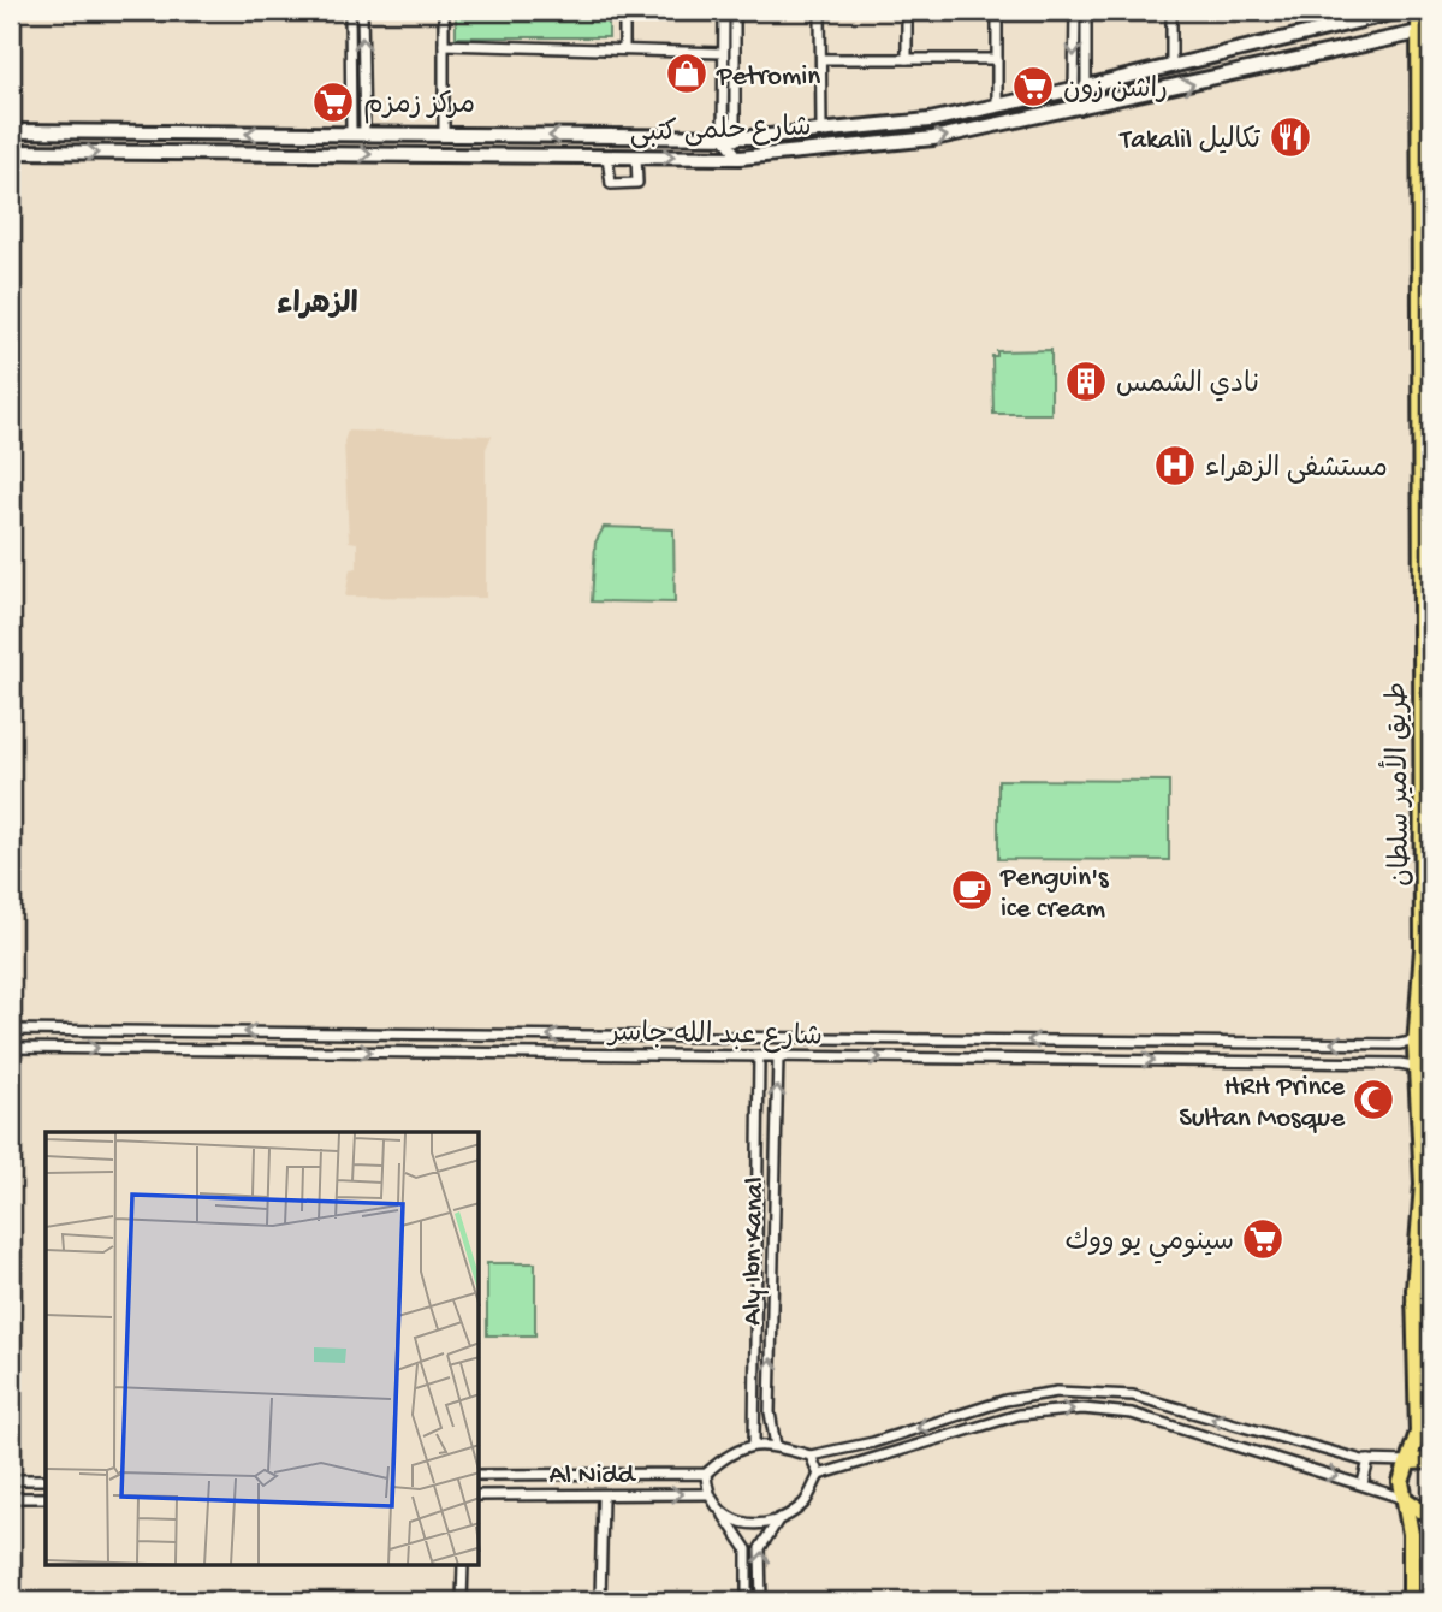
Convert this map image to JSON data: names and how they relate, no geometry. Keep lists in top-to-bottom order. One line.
{"streets":{"main road":["طريق الأمير سلطان"],"street":["شارع حلمى كتبى","شارع عبد الله جاسر","Aly Ibn Kanal","Al Nidd"]},"crossings":[["شارع حلمى كتبى","طريق الأمير سلطان"],["طريق الأمير سلطان","شارع عبد الله جاسر"],["شارع عبد الله جاسر","Aly Ibn Kanal"],["Aly Ibn Kanal","Al Nidd"]],"districts":["الزهراء"],"places":{"shop":["Petromin"],"supermarket":["راشن زون","مركز زمزم","سينومي يو ووك"],"restaurant":["Takalil تكاليل"],"building":["نادي الشمس"],"hospital":["مستشفى الزهراء"],"cafe":["Penguin's ice cream"],"mosque":["HRH Prince Sultan Mosque"]}}
